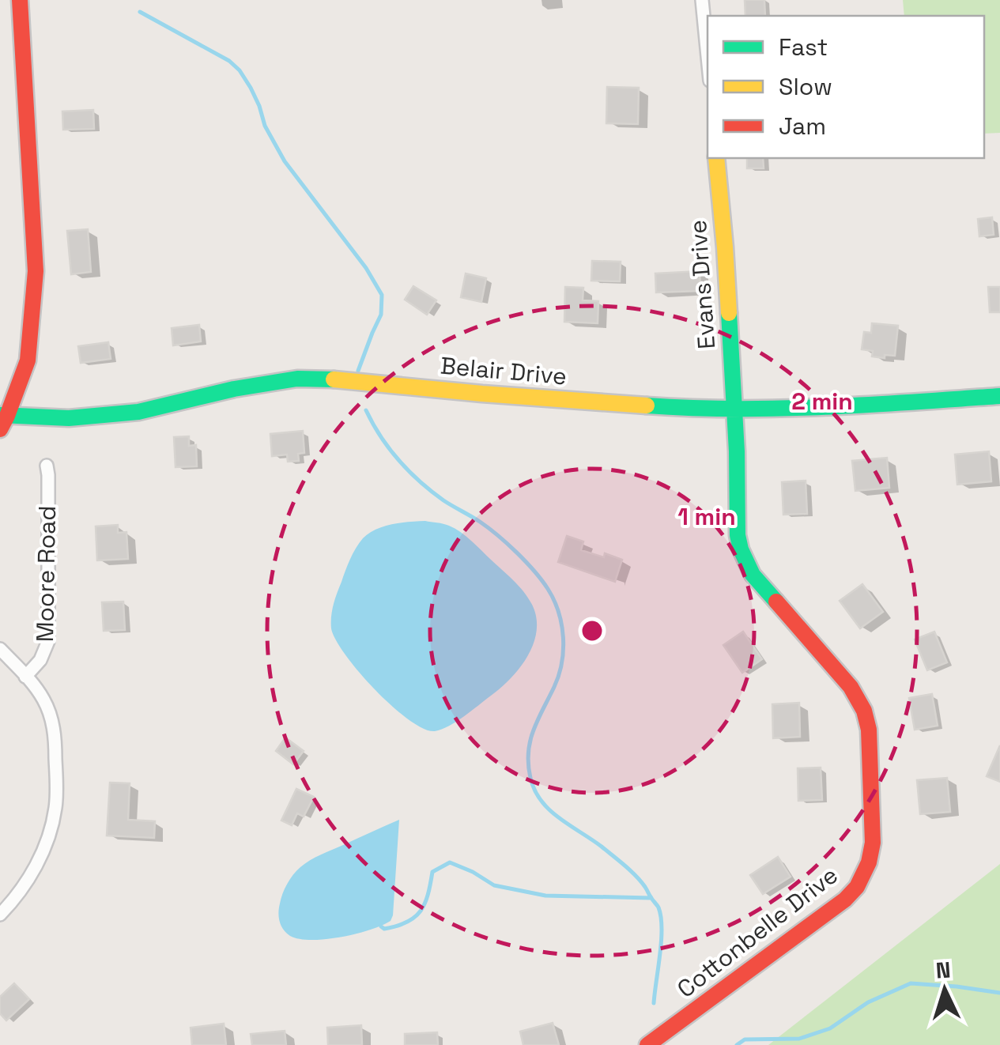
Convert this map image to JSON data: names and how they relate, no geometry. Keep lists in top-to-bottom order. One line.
{"streets":{"street":["Evans Drive","Belair Drive","Moore Road","Cottonbelle Drive"]},"crossings":[["Evans Drive","Belair Drive"],["Evans Drive","Cottonbelle Drive"],["Belair Drive","Cottonbelle Drive"]],"legend":["Fast","Slow","Jam"],"north":"top","rings":["2 min","1 min"]}
